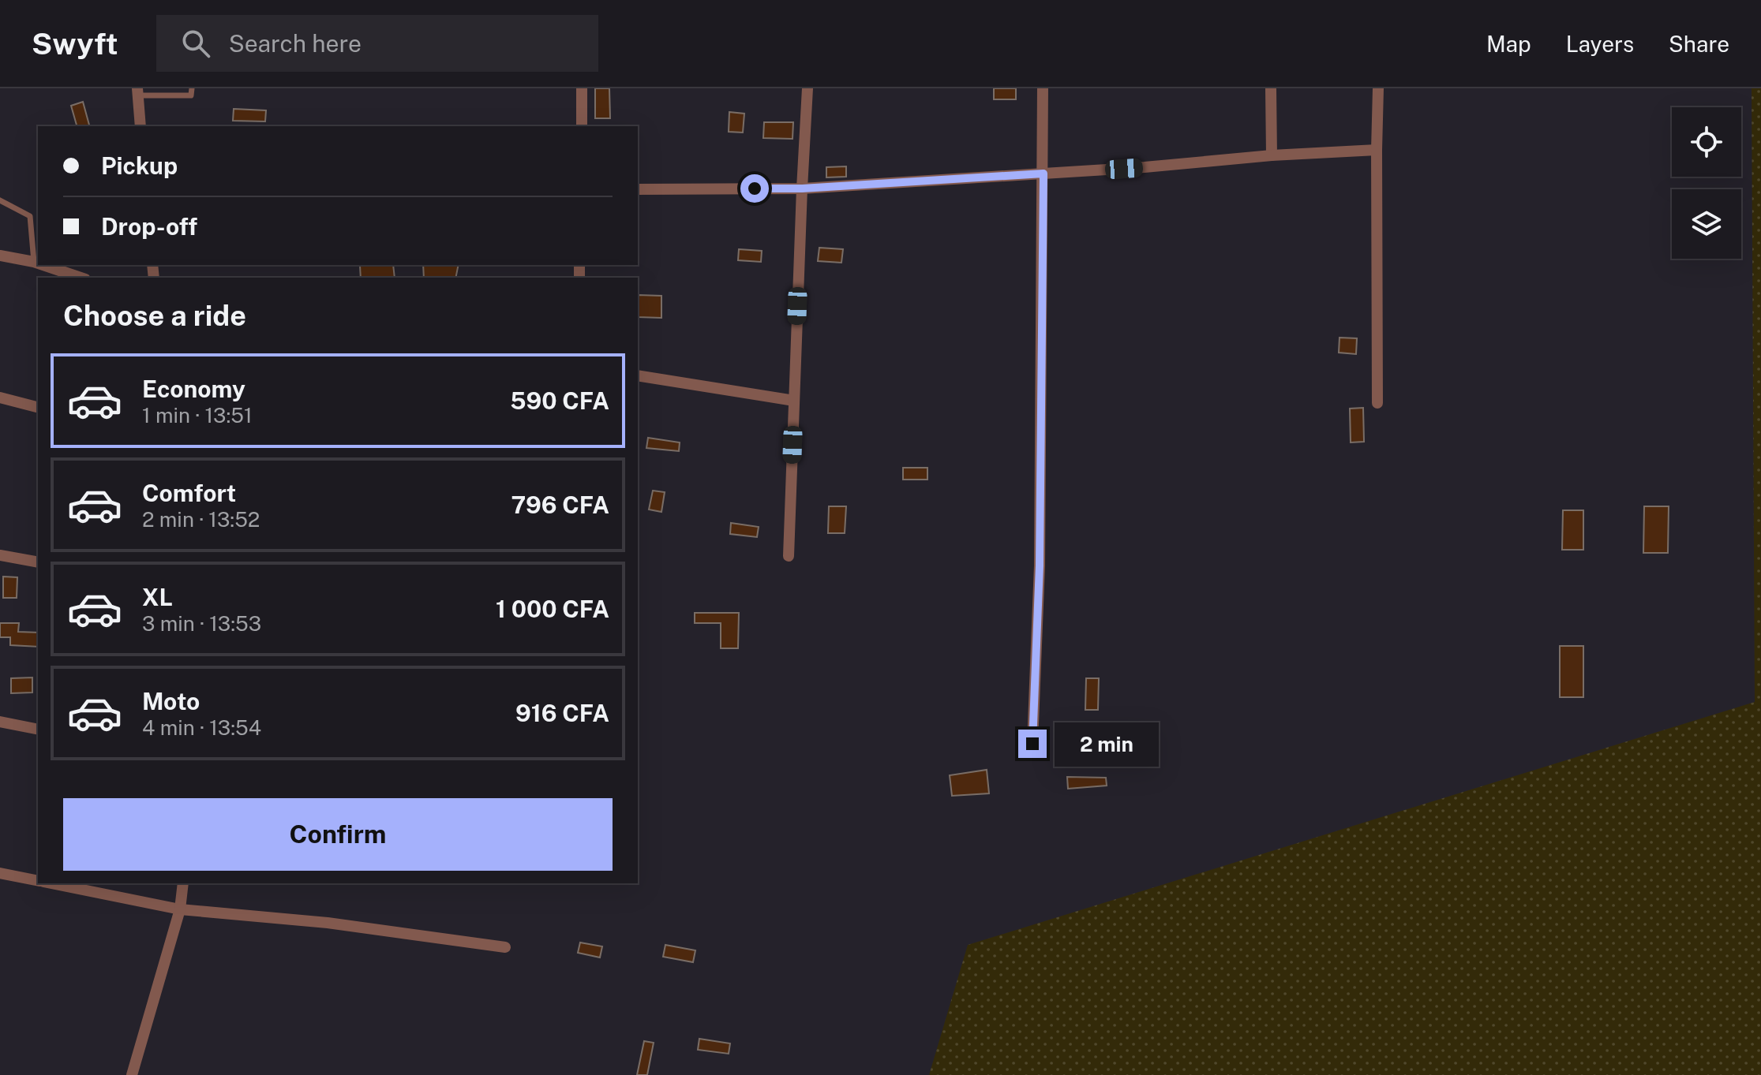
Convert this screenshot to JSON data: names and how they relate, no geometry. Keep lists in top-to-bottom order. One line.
{"page":{"header":"Swyft","search":"Search here","nav":["Map","Layers","Share"],"banner":["Pickup","Drop-off"],"heading":"Choose a ride","list":[{"name":"Economy","note":"1 min · 13:51","value":"590 CFA"},{"name":"Comfort","note":"2 min · 13:52","value":"796 CFA"},{"name":"XL","note":"3 min · 13:53","value":"1 000 CFA"},{"name":"Moto","note":"4 min · 13:54","value":"916 CFA"}],"bubble":"2 min","buttons":"Confirm"}}
